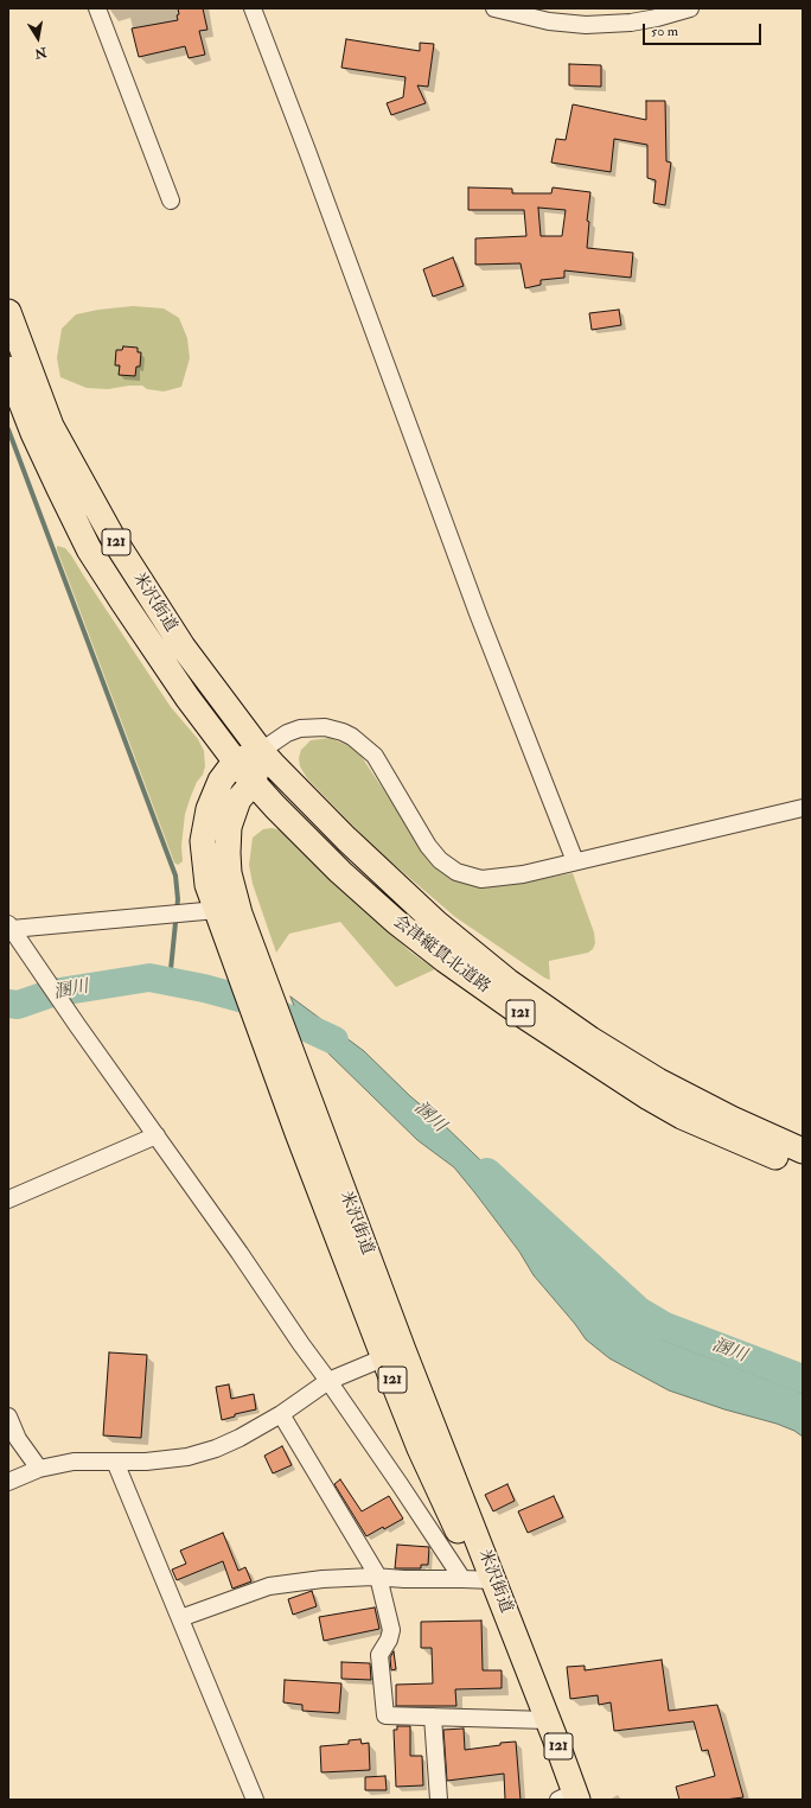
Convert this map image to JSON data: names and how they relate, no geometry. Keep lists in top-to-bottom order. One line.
{"streets":{"highway":["121","米沢街道","会津縦貫北道路"]},"crossings":[["121","米沢街道"],["121","会津縦貫北道路"],["米沢街道","会津縦貫北道路"]],"water":["溷川"],"scale_bar":"50 m","north":"bottom"}
